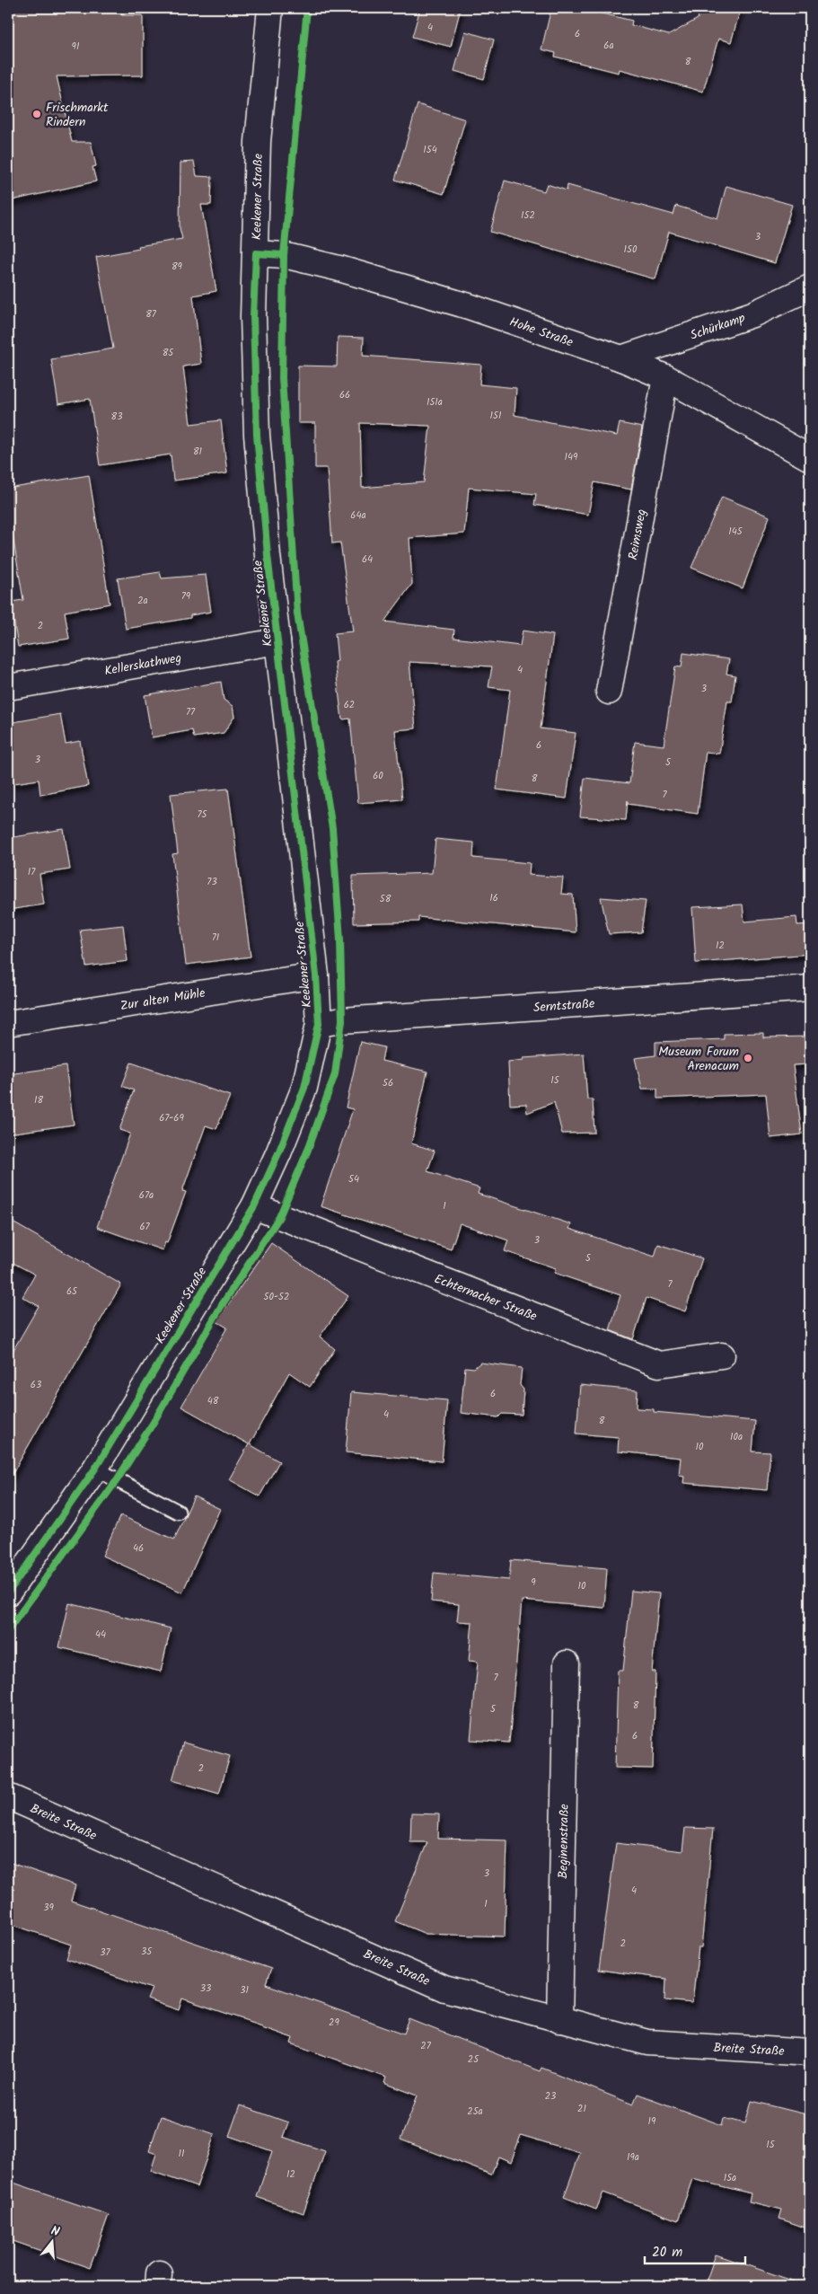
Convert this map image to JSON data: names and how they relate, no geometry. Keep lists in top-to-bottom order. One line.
{"streets":{"street":["Keekener Straße","Schürkamp","Hohe Straße","Reimsweg","Kellerskathweg","Zur alten Mühle","Serntstraße","Echternacher Straße","Breite Straße","Beginenstraße"]},"crossings":[["Keekener Straße","Hohe Straße"],["Keekener Straße","Kellerskathweg"],["Keekener Straße","Zur alten Mühle"],["Keekener Straße","Serntstraße"],["Keekener Straße","Echternacher Straße"],["Schürkamp","Hohe Straße"],["Hohe Straße","Reimsweg"],["Breite Straße","Beginenstraße"]],"places":["Frischmarkt Rindern","Museum Forum Arenacum"],"house_numbers":["4","6","6a","91","8","154","152","3","150","89","87","85","66","151a","151","83","81","149","64a","145","64","79","2a","2","4","3","62","77","6","3","5","60","8","7","75","17","73","16","58","71","12","15","56","18","67-69","54","67a","1","67","3","5","7","65","50-52","63","6","48","4","8","10a","10","46","9","10","44","7","8","5","6","2","3","4","1","39","2","35","37","33","31","29","27","25","23","21","25a","19","15","11","19a","12","15a"],"scale_bar":"20 m","north":"top"}
